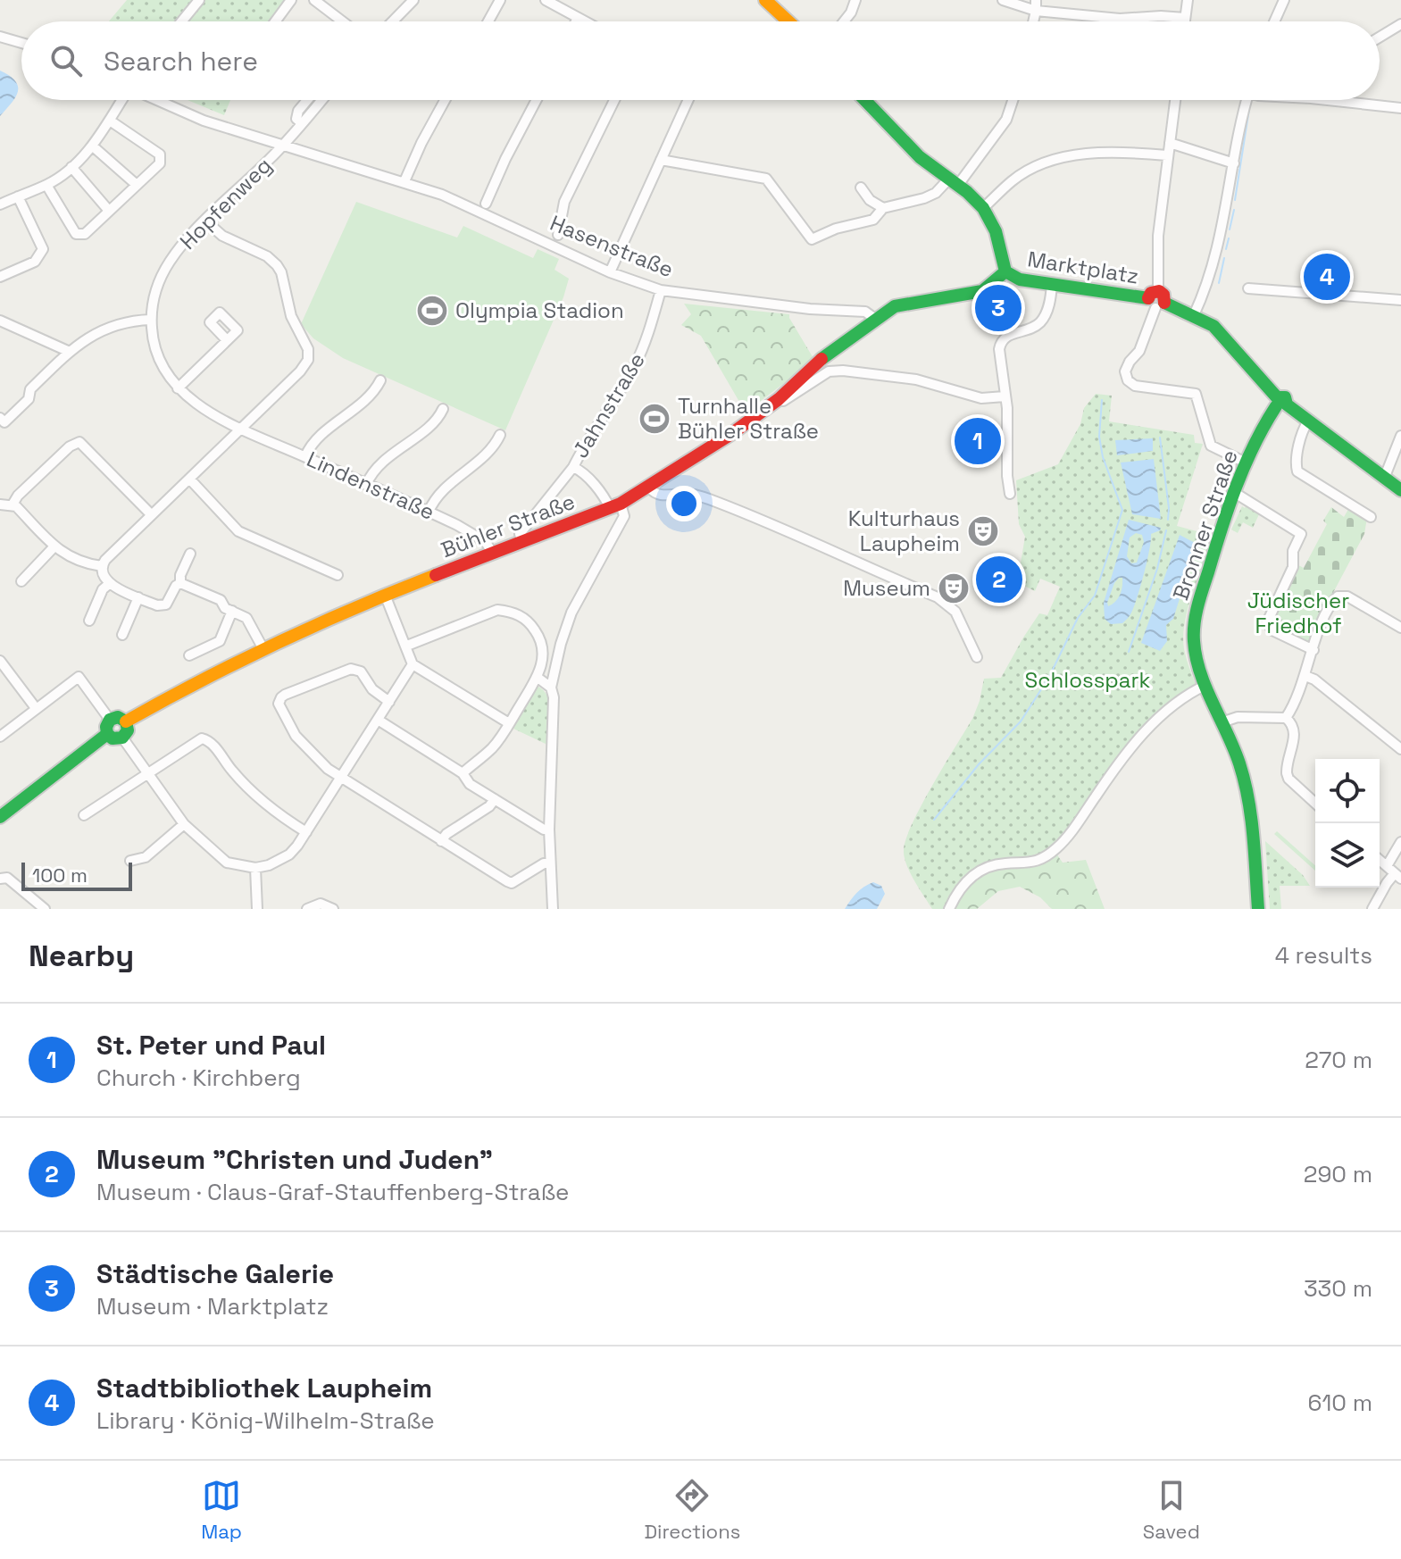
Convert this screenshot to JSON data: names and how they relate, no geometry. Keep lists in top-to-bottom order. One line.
{"streets":{"street":["Hopfenweg","Hasenstraße","Marktplatz","Jahnstraße","Lindenstraße","Bronner Straße","Bühler Straße"]},"crossings":[["Hopfenweg","Hasenstraße"],["Hopfenweg","Lindenstraße"],["Hasenstraße","Marktplatz"],["Hasenstraße","Jahnstraße"],["Hasenstraße","Bühler Straße"],["Marktplatz","Bronner Straße"],["Marktplatz","Bühler Straße"],["Jahnstraße","Bühler Straße"],["Lindenstraße","Bühler Straße"]],"parks":["Jüdischer Friedhof","Schlosspark"],"places":{"sports":["Olympia Stadion","Turnhalle Bühler Straße"],"theatre":["Kulturhaus Laupheim","Museum"]},"scale_bar":"100 m","page":{"search":"Search here","pins":["4","3","1","2"],"scale":"100 m","heading":["Nearby","4 results"],"list":[{"mark":"1","name":"St. Peter und Paul","note":"Church · Kirchberg","value":"270 m"},{"mark":"2","name":"Museum \"Christen und Juden\"","note":"Museum · Claus-Graf-Stauffenberg-Straße","value":"290 m"},{"mark":"3","name":"Städtische Galerie","note":"Museum · Marktplatz","value":"330 m"},{"mark":"4","name":"Stadtbibliothek Laupheim","note":"Library · König-Wilhelm-Straße","value":"610 m"}],"nav":["Map","Directions","Saved"]}}
